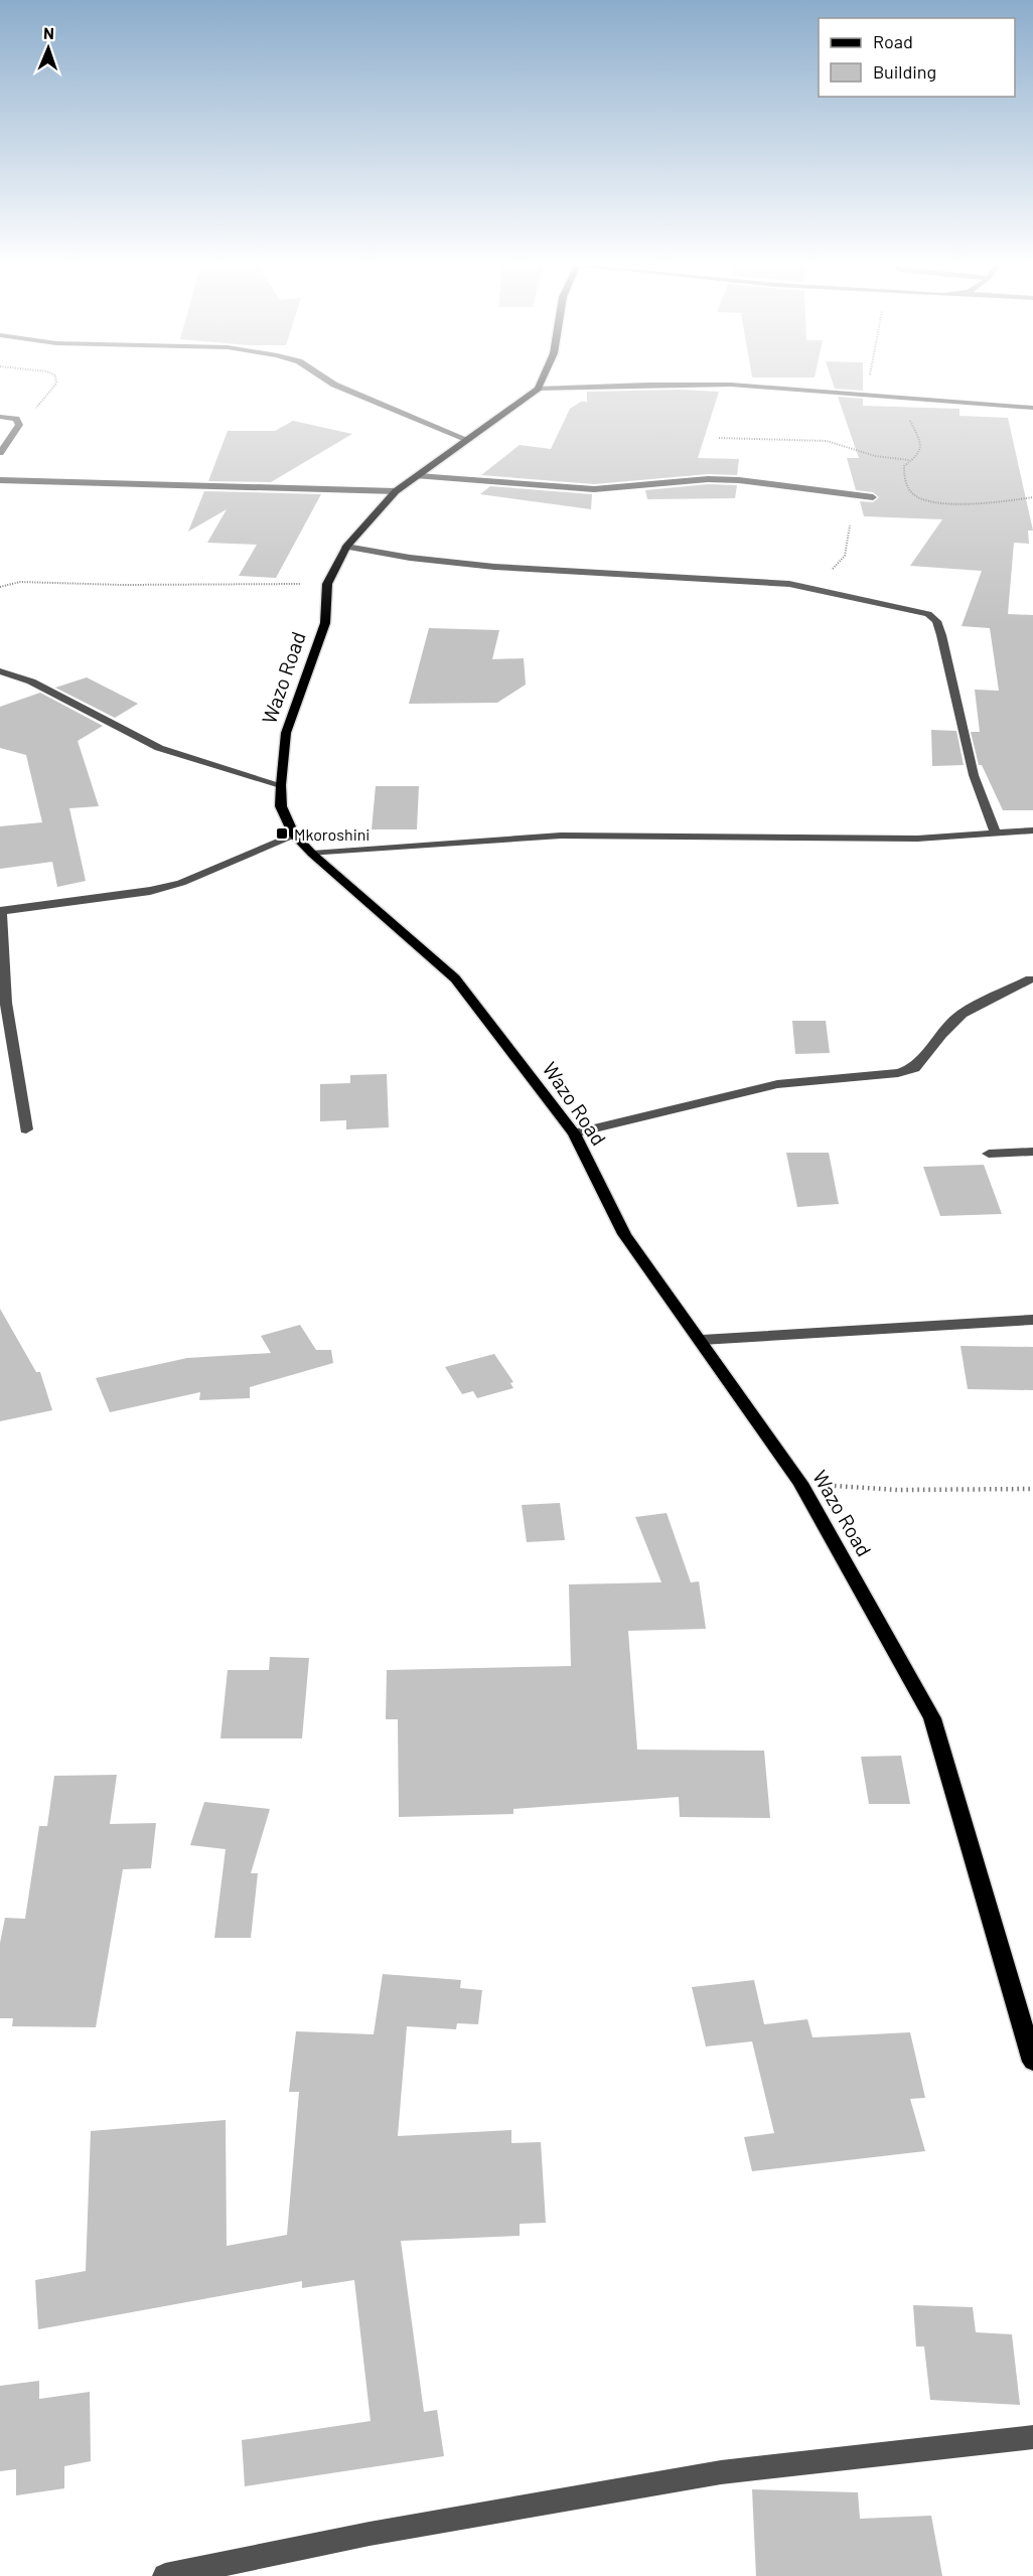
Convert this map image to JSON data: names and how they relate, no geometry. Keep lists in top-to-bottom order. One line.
{"streets":{"main road":["Wazo Road"]},"places":{"transit":["Mkoroshini"]},"legend":["Road","Building"],"north":"top"}
